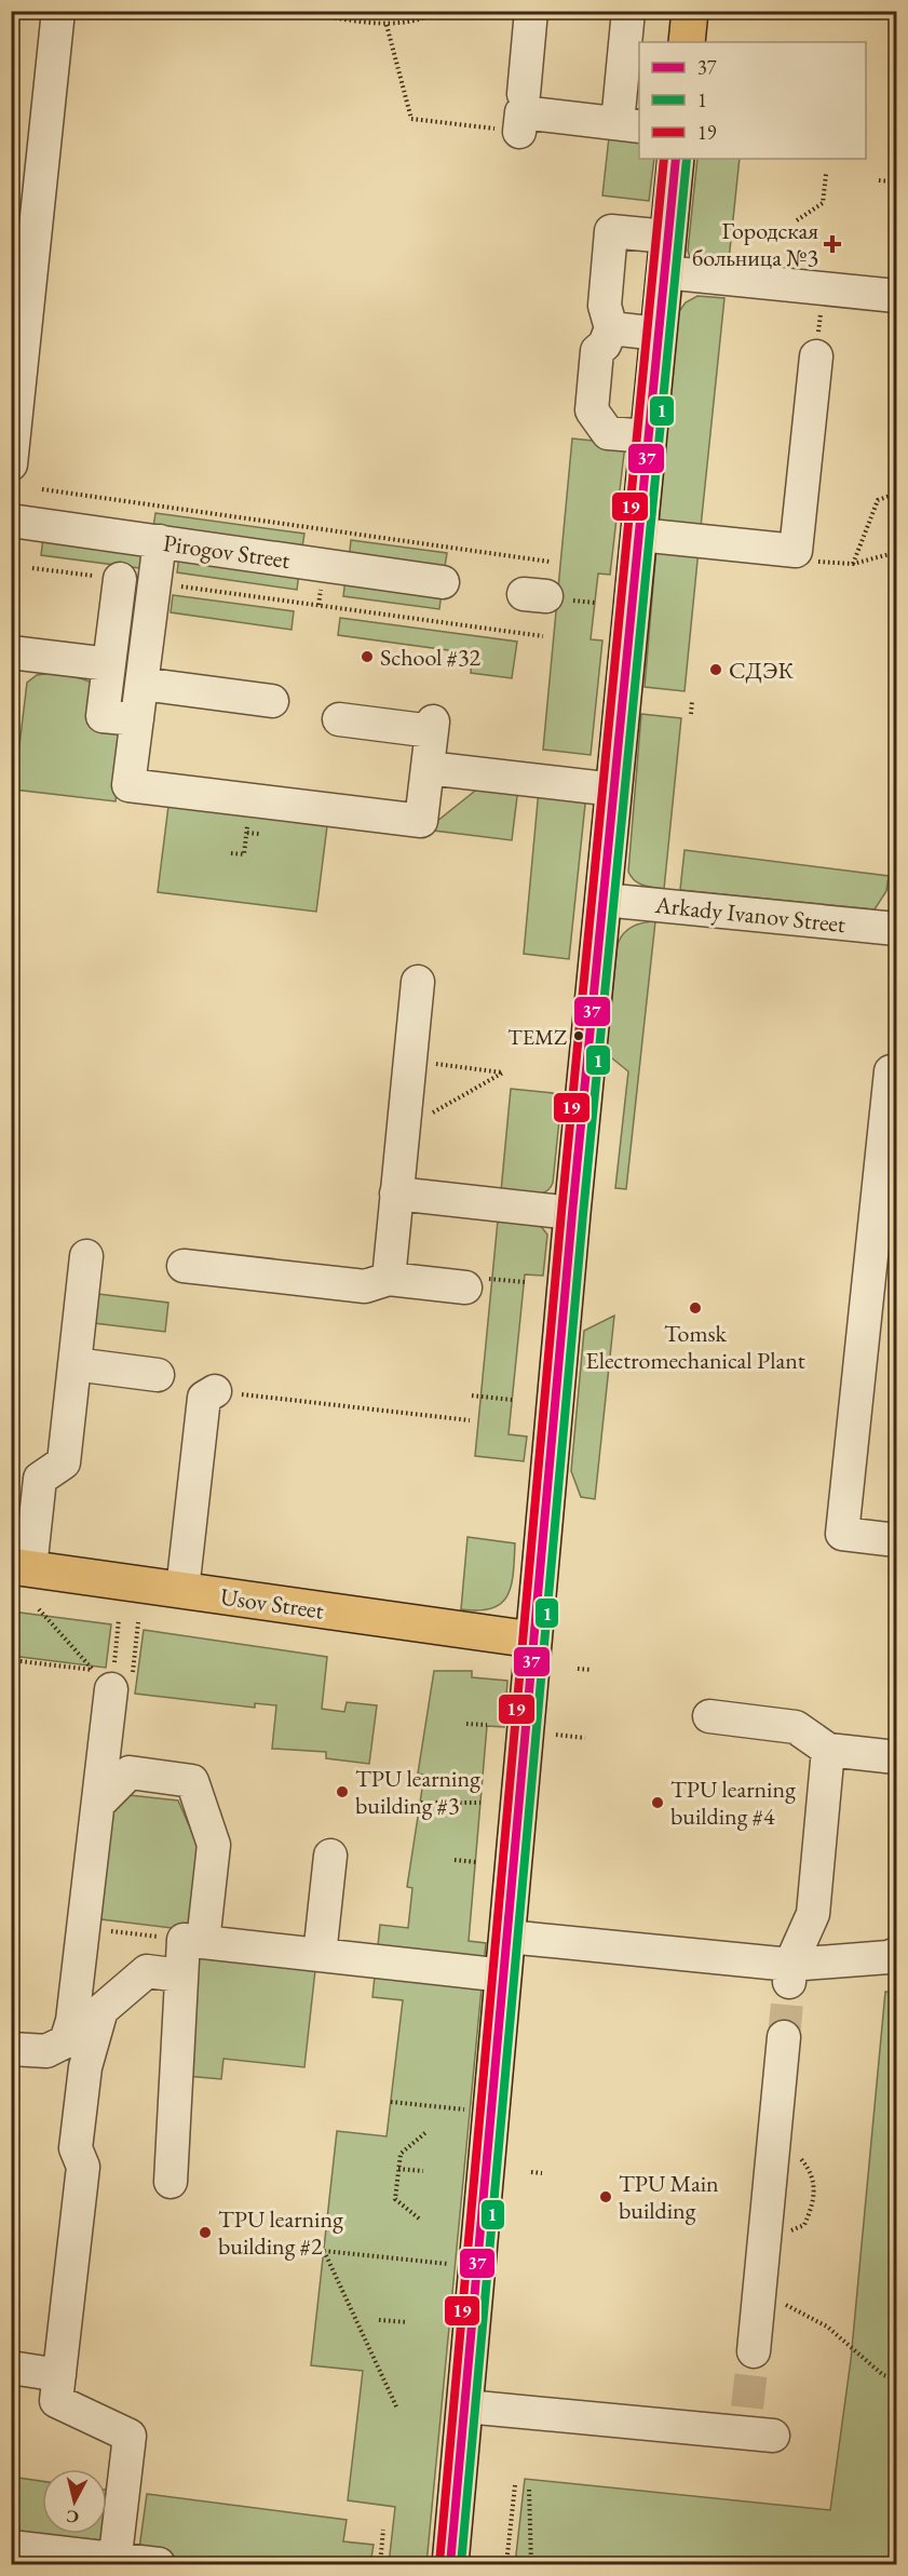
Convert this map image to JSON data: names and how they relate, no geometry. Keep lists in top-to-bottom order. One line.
{"streets":{"main road":["Usov Street"],"street":["Pirogov Street","Arkady Ivanov Street"]},"places":{"health":["Городская больница №3"],"other":["School #32","СДЭК","TEMZ","Tomsk Electromechanical Plant","TPU learning building #3","TPU learning building #4","TPU Main building","TPU learning building #2"]},"lines":["transit line 37","transit line 1","transit line 19"],"legend":["37","1","19"],"north":"bottom"}
